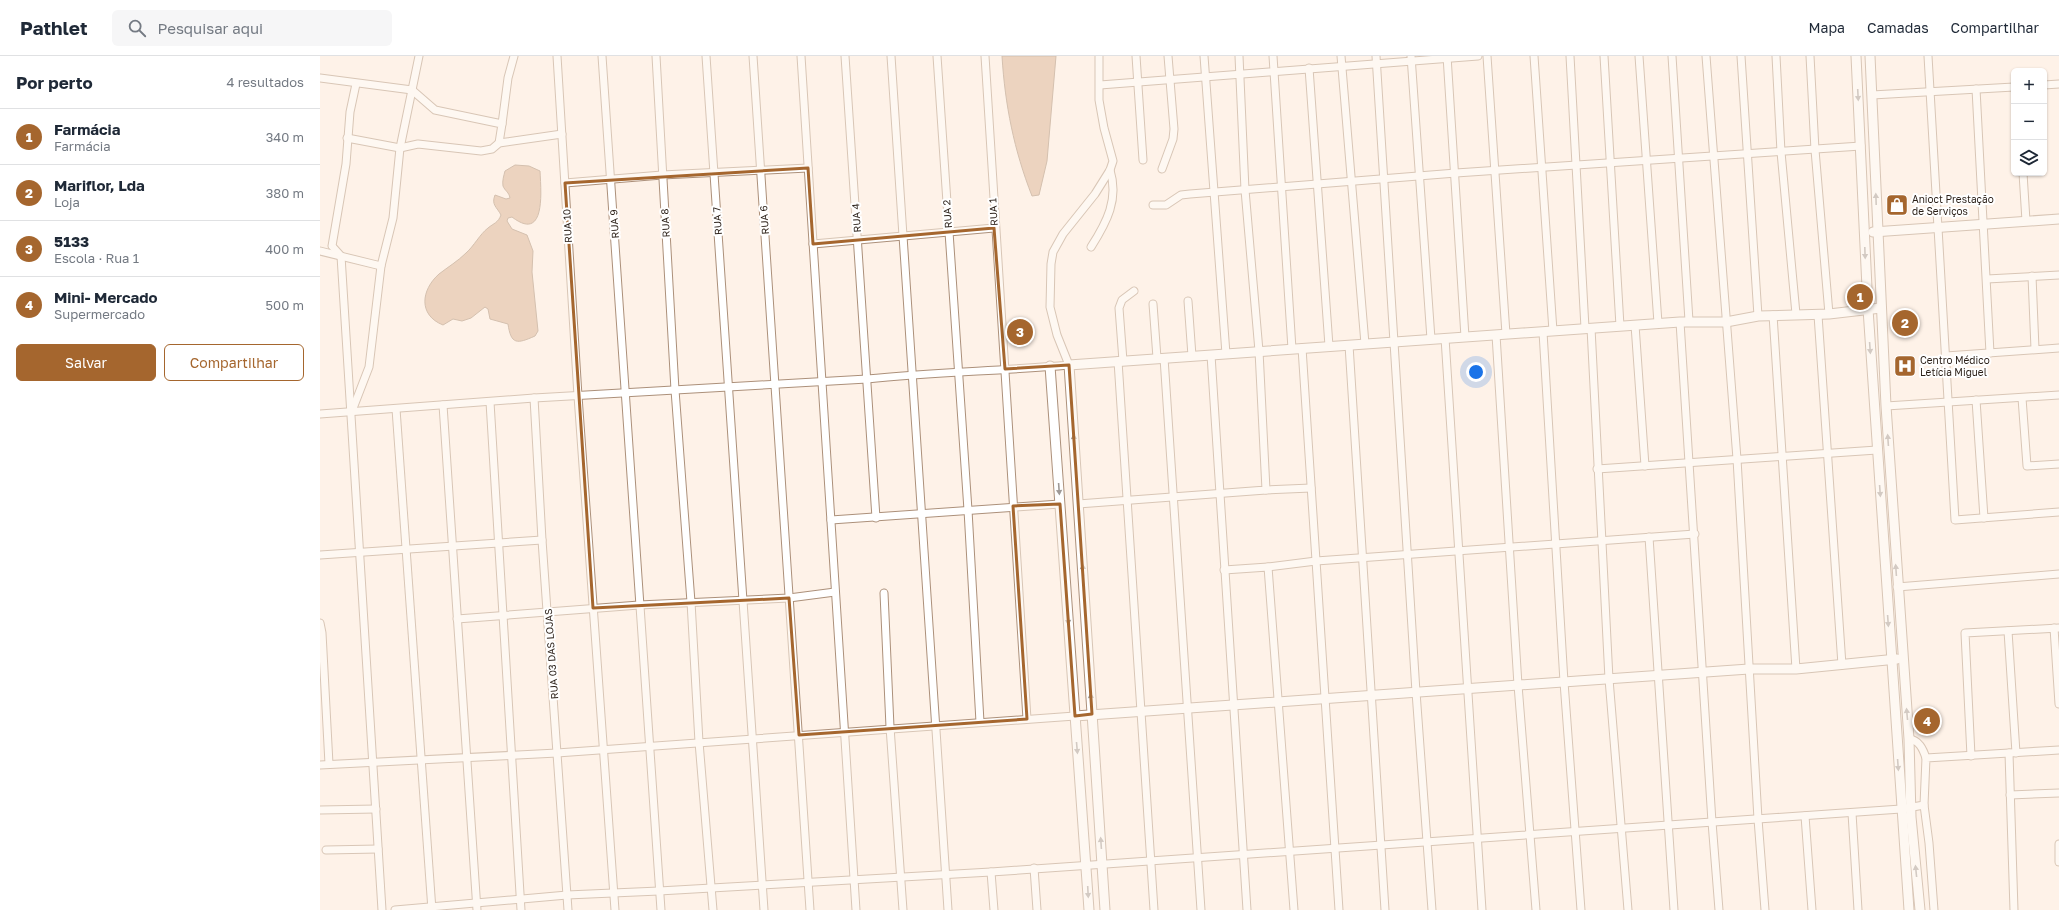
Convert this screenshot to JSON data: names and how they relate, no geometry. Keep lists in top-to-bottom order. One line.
{"streets":{"street":["RUA 1","RUA 2","RUA 4","RUA 6","RUA 7","RUA 8","RUA 9","RUA 10","RUA 03 DAS LOJAS"]},"places":{"shop":["Anioct Prestação de Serviços"],"hospital":["Centro Médico Letícia Miguel"]},"page":{"header":"Pathlet","search":"Pesquisar aqui","nav":["Mapa","Camadas","Compartilhar"],"heading":["Por perto","4 resultados"],"map_buttons":["+","−"],"list":[{"mark":"1","name":"Farmácia","note":"Farmácia","value":"340 m"},{"mark":"2","name":"Mariflor, Lda","note":"Loja","value":"380 m"},{"mark":"3","name":"5133","note":"Escola · Rua 1","value":"400 m"},{"mark":"4","name":"Mini- Mercado","note":"Supermercado","value":"500 m"}],"pins":["1","2","3","4"],"buttons":["Salvar","Compartilhar"]}}
